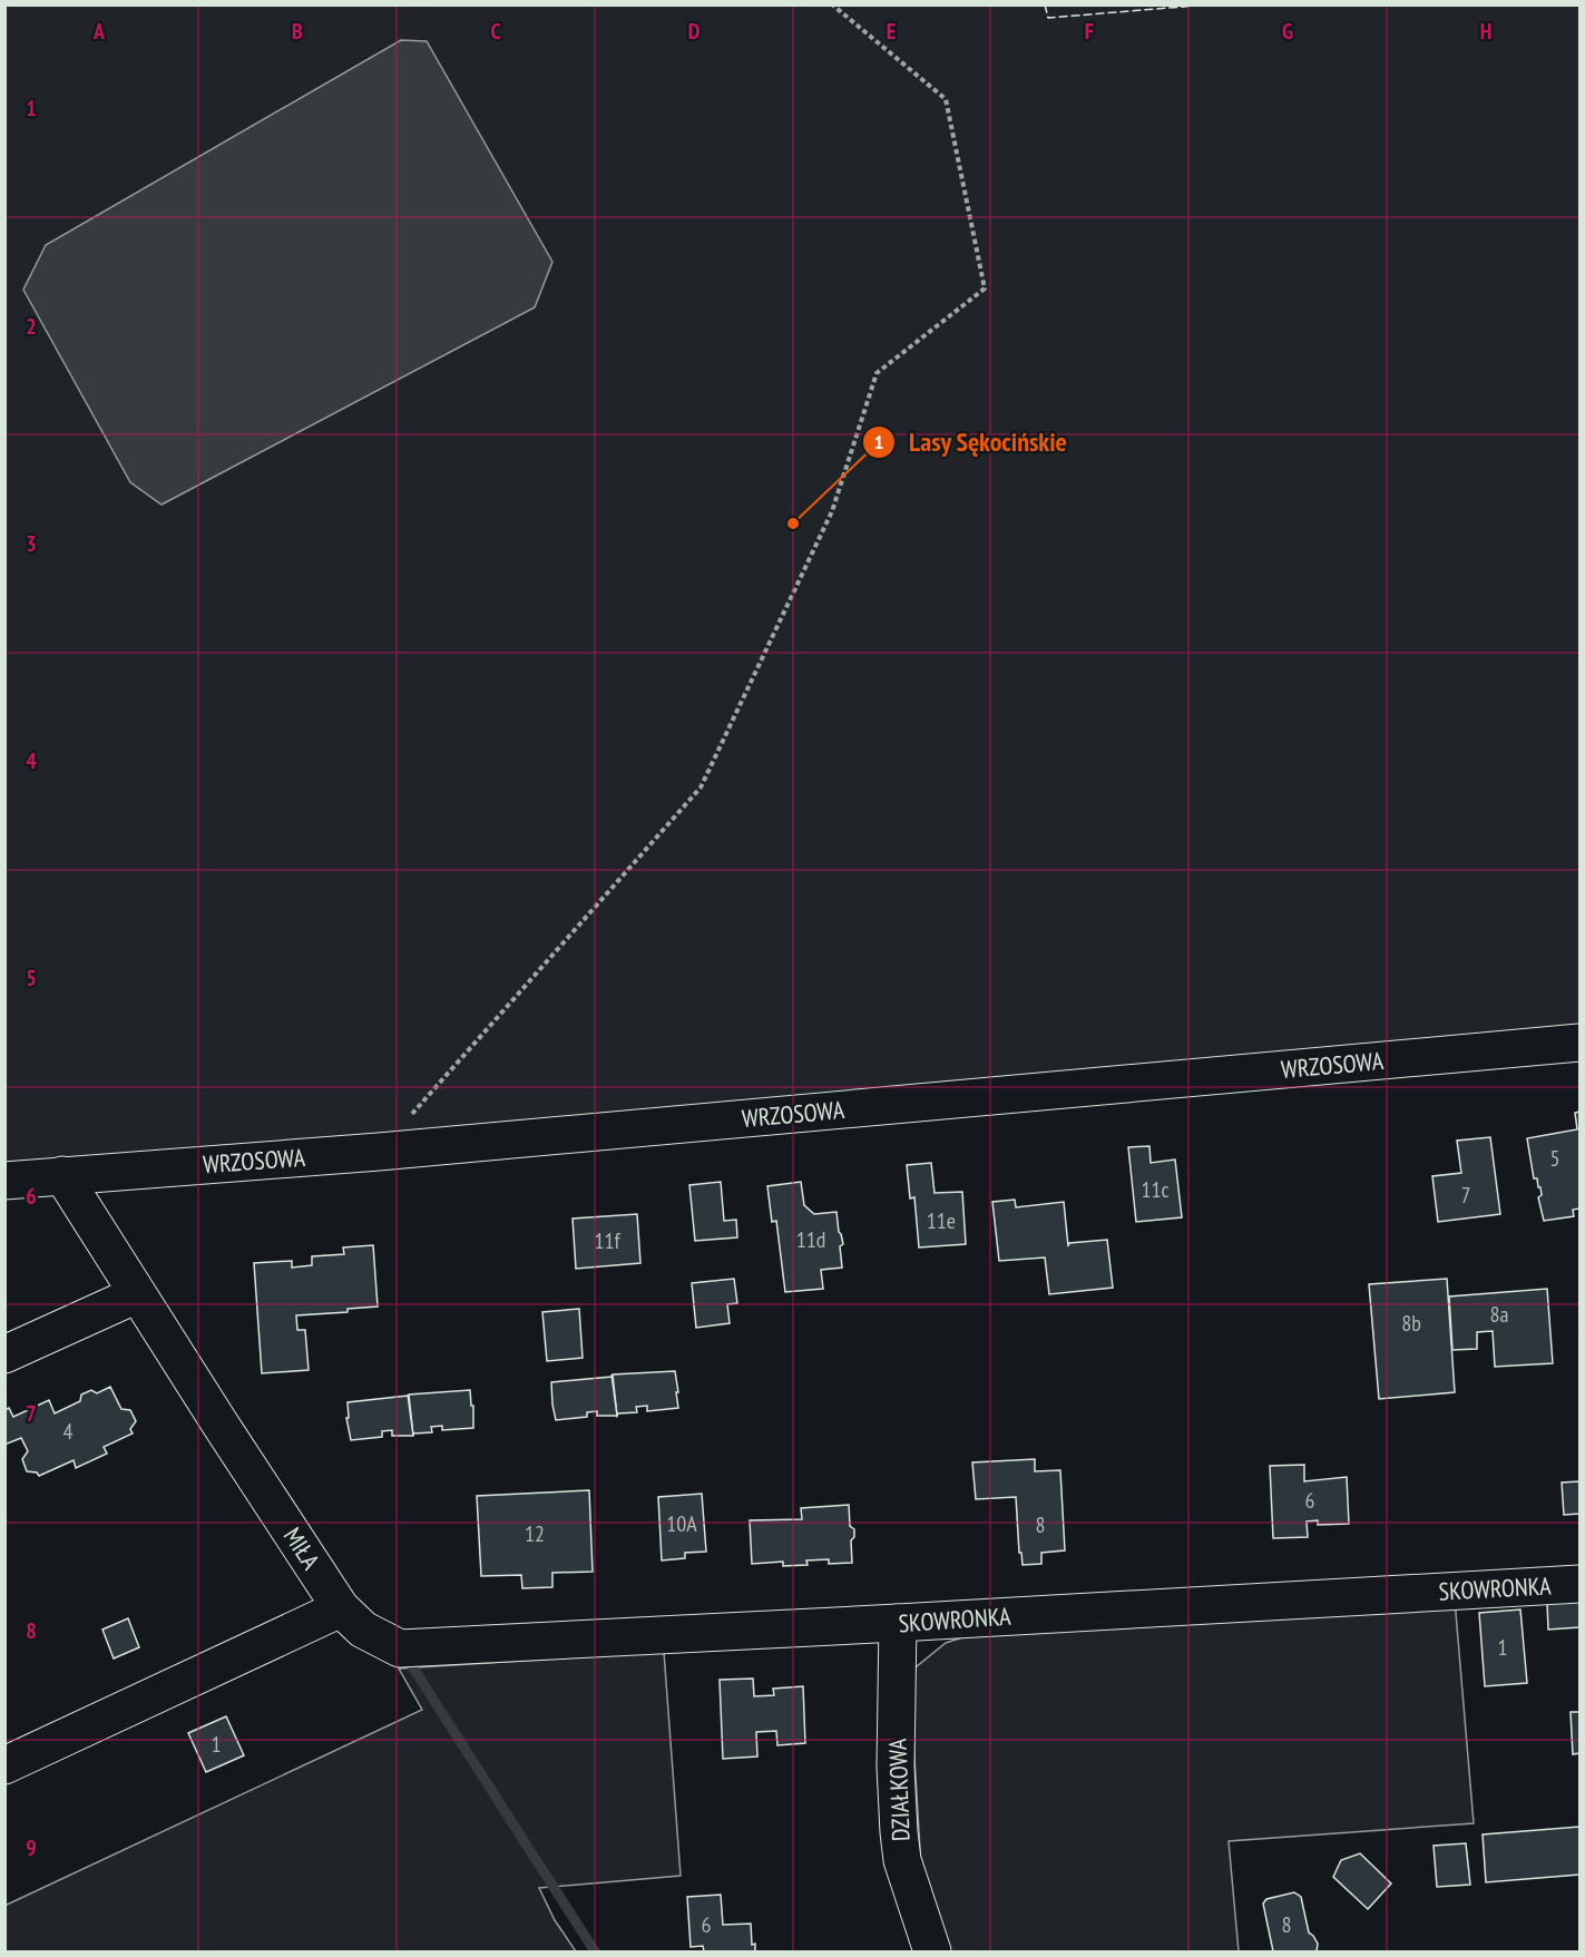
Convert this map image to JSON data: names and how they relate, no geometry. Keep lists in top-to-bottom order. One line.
{"streets":{"street":["WRZOSOWA","MIŁA","SKOWRONKA","DZIAŁKOWA"]},"crossings":[["WRZOSOWA","MIŁA"],["MIŁA","SKOWRONKA"],["SKOWRONKA","DZIAŁKOWA"]],"places":["Lasy Sękocińskie"],"house_numbers":["5","11c","7","11e","11d","11f","8a","8b","4","6","10A","8","12","1","1","6","8"],"grid":{"columns":["A","B","C","D","E","F","G","H"],"rows":["1","2","3","4","5","6","7","8","9"]}}
